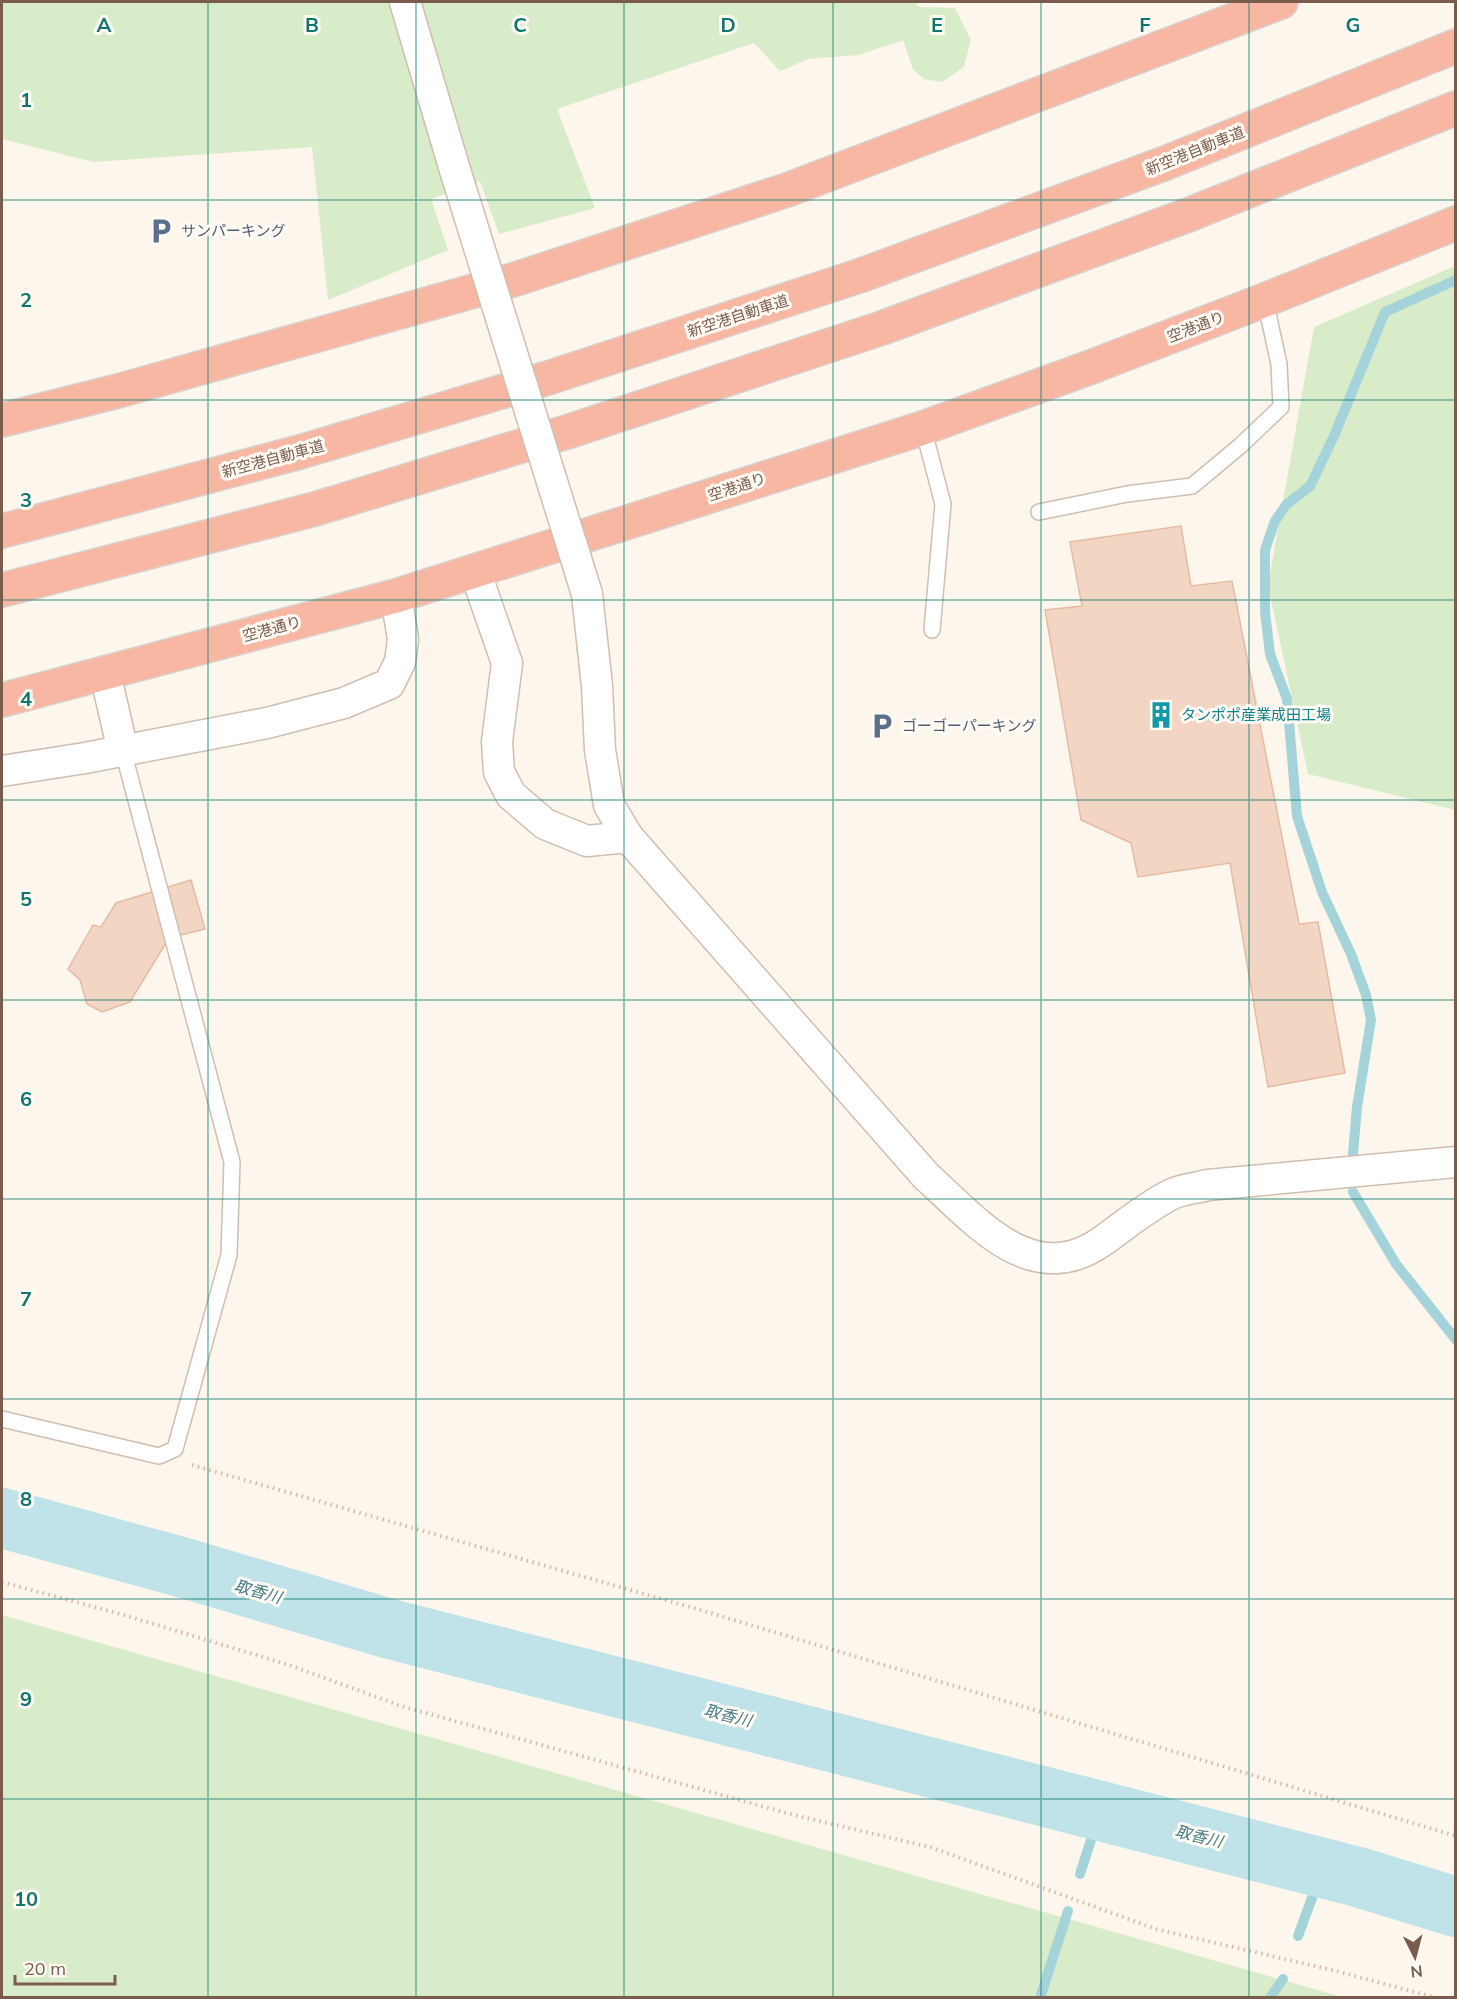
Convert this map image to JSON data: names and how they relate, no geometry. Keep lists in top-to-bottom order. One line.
{"streets":{"highway":["新空港自動車道","空港通り"]},"water":["取香川"],"places":{"parking":["サンパーキング","ゴーゴーパーキング"],"building":["タンポポ産業成田工場"]},"scale_bar":"20 m","north":"bottom","grid":{"columns":["A","B","C","D","E","F","G"],"rows":["1","2","3","4","5","6","7","8","9","10"]}}
